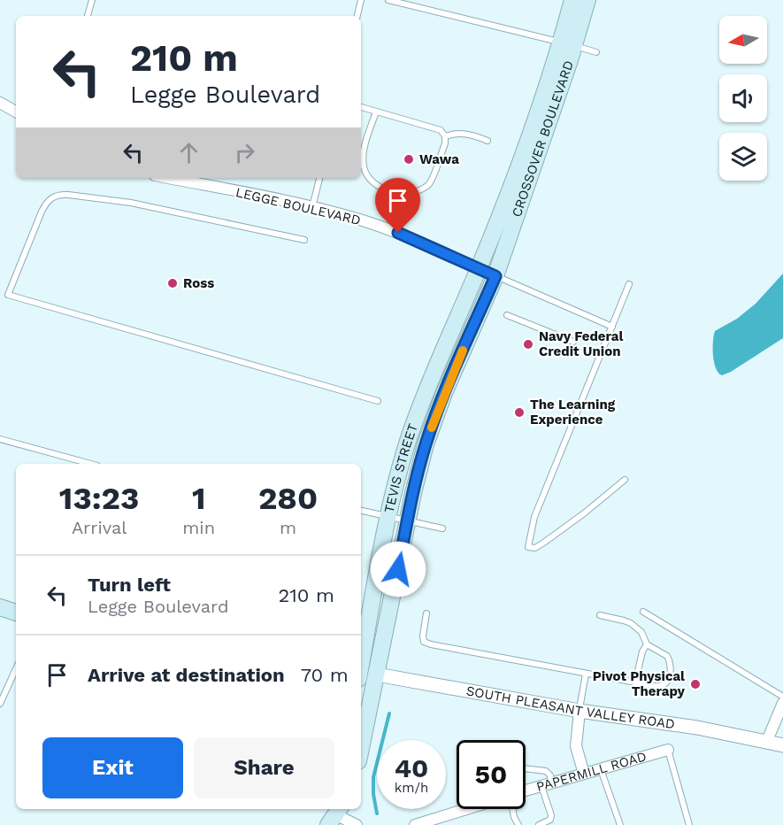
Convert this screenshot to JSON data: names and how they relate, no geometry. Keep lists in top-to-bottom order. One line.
{"streets":{"main road":["CROSSOVER BOULEVARD","TEVIS STREET","SOUTH PLEASANT VALLEY ROAD"],"street":["LEGGE BOULEVARD","PAPERMILL ROAD"]},"crossings":[["CROSSOVER BOULEVARD","LEGGE BOULEVARD"],["CROSSOVER BOULEVARD","TEVIS STREET"],["LEGGE BOULEVARD","TEVIS STREET"],["TEVIS STREET","SOUTH PLEASANT VALLEY ROAD"]],"places":["Wawa","Ross","Navy Federal Credit Union","The Learning Experience","Pivot Physical Therapy"],"north":"left","page":{"turn":["210 m","Legge Boulevard"],"eta":["13:23","Arrival","1","min","280","m"],"list":[{"name":"Turn left","note":"Legge Boulevard","value":"210 m"},{"name":"Arrive at destination","value":"70 m"}],"buttons":["Exit","Share"],"speed":"40 km/h","limit":"50"}}
